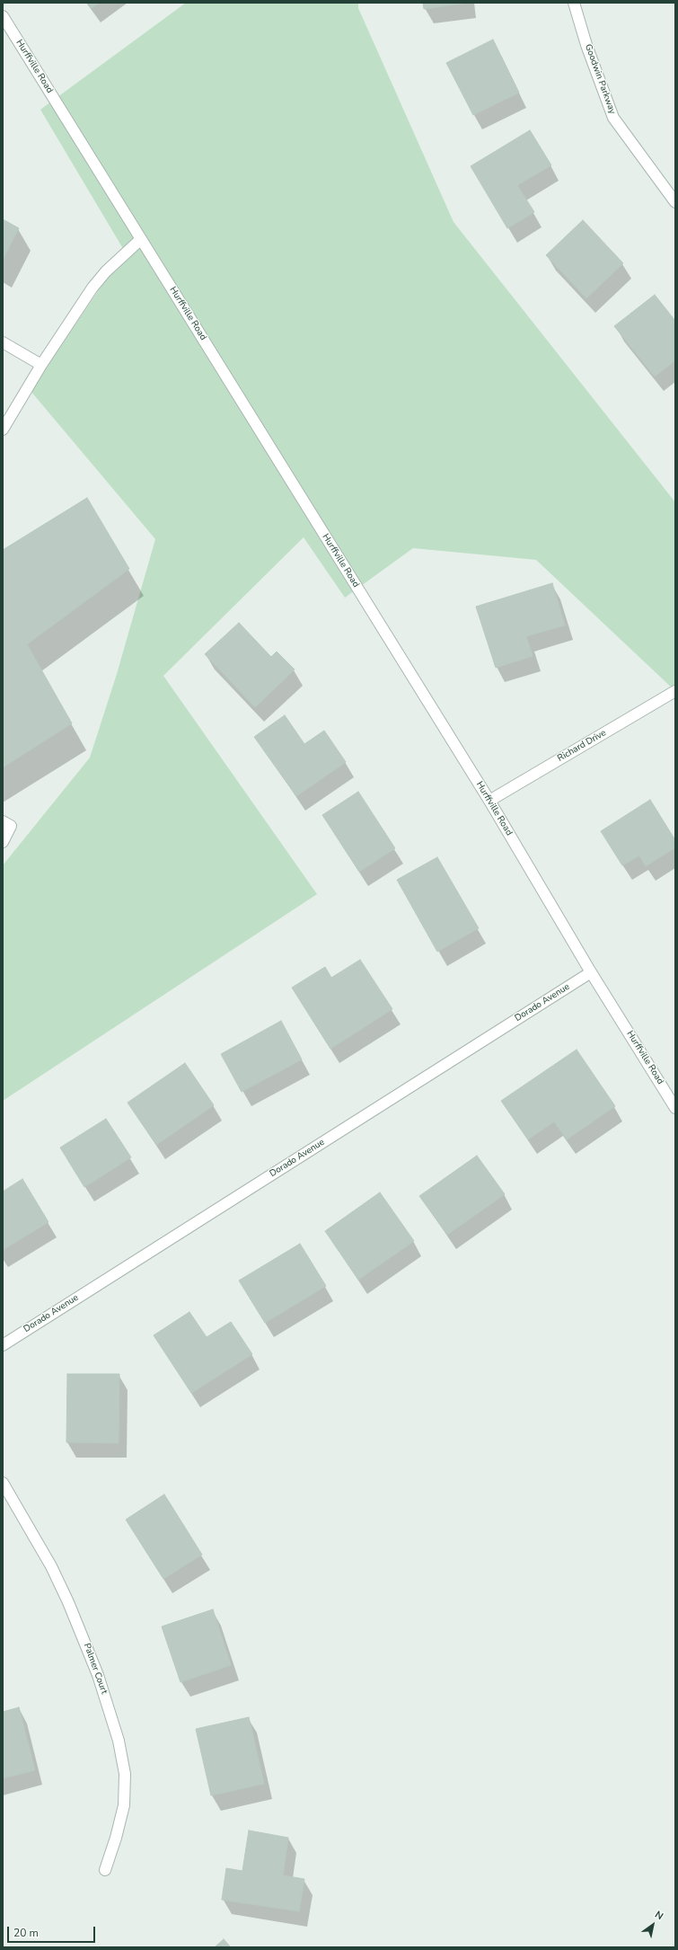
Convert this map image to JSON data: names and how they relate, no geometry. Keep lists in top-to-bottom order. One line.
{"streets":{"street":["Hurffville Road","Goodwin Parkway","Richard Drive","Dorado Avenue","Palmer Court"]},"crossings":[["Hurffville Road","Richard Drive"],["Hurffville Road","Dorado Avenue"]],"scale_bar":"20 m","north":"top right"}
